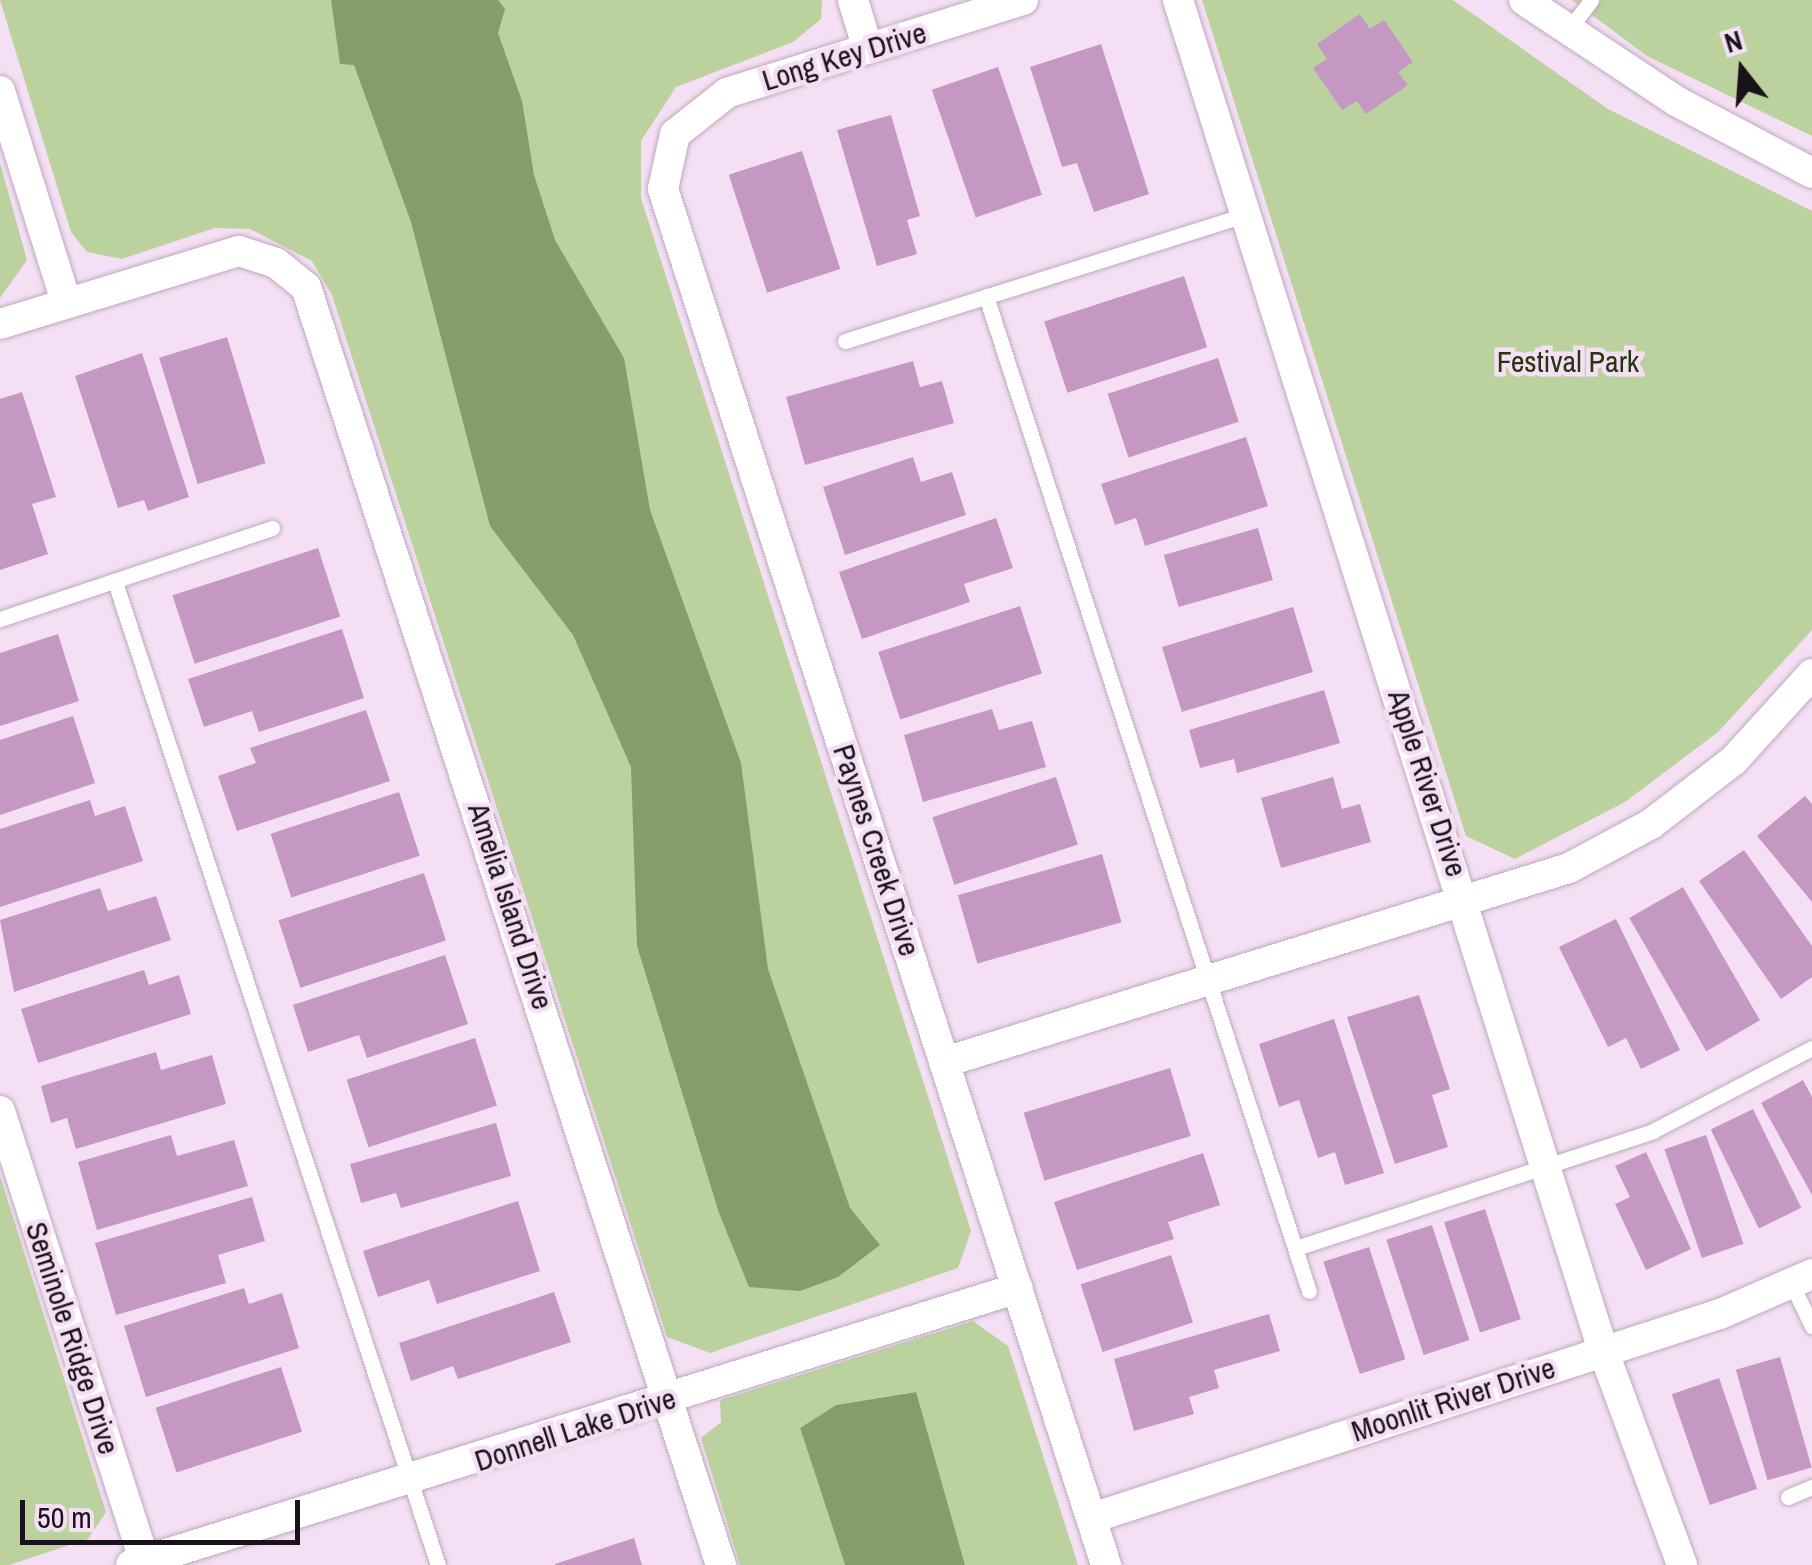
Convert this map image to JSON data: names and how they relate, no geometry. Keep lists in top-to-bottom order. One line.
{"streets":{"street":["Long Key Drive","Apple River Drive","Paynes Creek Drive","Amelia Island Drive","Seminole Ridge Drive","Moonlit River Drive","Donnell Lake Drive"]},"crossings":[["Long Key Drive","Paynes Creek Drive"],["Apple River Drive","Moonlit River Drive"],["Paynes Creek Drive","Moonlit River Drive"],["Paynes Creek Drive","Donnell Lake Drive"],["Amelia Island Drive","Donnell Lake Drive"],["Seminole Ridge Drive","Donnell Lake Drive"]],"parks":["Festival Park"],"scale_bar":"50 m","north":"top"}
